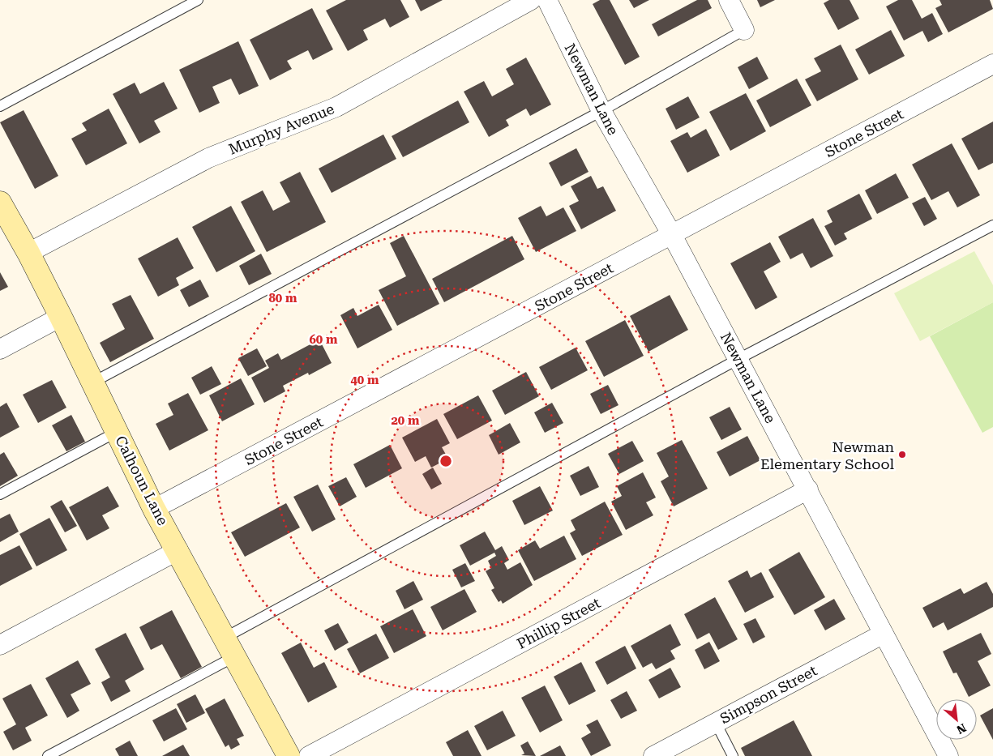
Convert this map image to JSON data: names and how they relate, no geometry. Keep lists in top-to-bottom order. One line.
{"streets":{"street":["Newman Lane","Murphy Avenue","Stone Street","Calhoun Lane","Phillip Street","Simpson Street"]},"crossings":[["Newman Lane","Stone Street"],["Newman Lane","Phillip Street"],["Newman Lane","Simpson Street"],["Murphy Avenue","Calhoun Lane"],["Stone Street","Calhoun Lane"]],"places":["Newman Elementary School"],"north":"bottom right","rings":["80 m","60 m","40 m","20 m"]}
